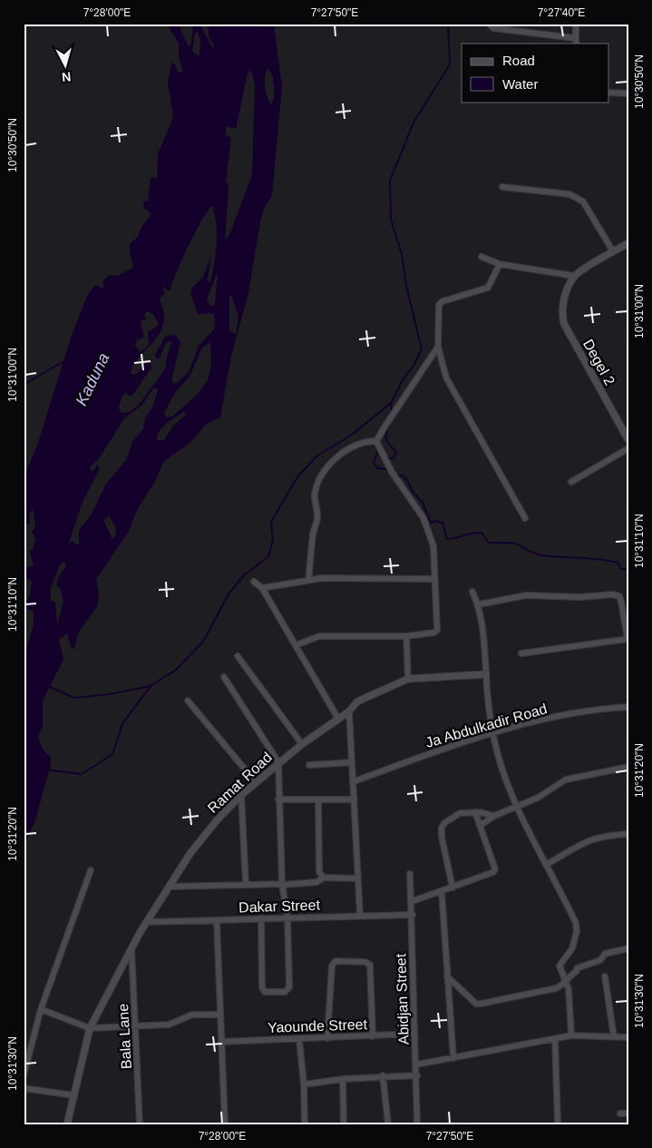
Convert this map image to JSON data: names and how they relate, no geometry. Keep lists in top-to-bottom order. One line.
{"streets":{"street":["Degel 2","Ja Abdulkadir Road","Ramat Road","Dakar Street","Abidjan Street","Yaounde Street","Bala Lane"]},"crossings":[["Ramat Road","Dakar Street"],["Ramat Road","Bala Lane"],["Dakar Street","Abidjan Street"],["Abidjan Street","Yaounde Street"]],"water":["Kaduna"],"legend":["Road","Water"],"north":"bottom","coordinates":["7°28'00\"E","7°27'50\"E","7°27'40\"E","10°30'50\"N","10°31'00\"N","10°31'10\"N","10°31'20\"N","10°31'30\"N"]}
